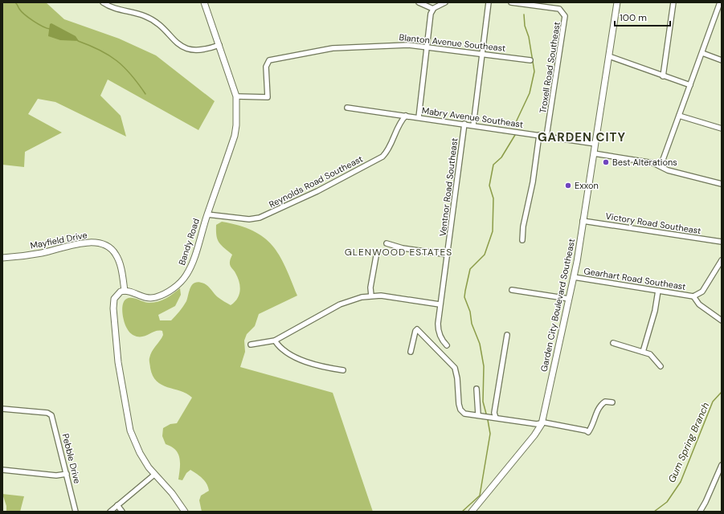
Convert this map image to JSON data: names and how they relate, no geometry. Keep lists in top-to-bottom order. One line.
{"streets":{"street":["Blanton Avenue Southeast","Troxell Road Southeast","Mabry Avenue Southeast","Reynolds Road Southeast","Ventnor Road Southeast","Victory Road Southeast","Mayfield Drive","Bandy Road","Gearhart Road Southeast","Garden City Boulevard Southeast","Pebble Drive"]},"crossings":[["Blanton Avenue Southeast","Bandy Road"],["Troxell Road Southeast","Mabry Avenue Southeast"],["Mabry Avenue Southeast","Reynolds Road Southeast"],["Mabry Avenue Southeast","Ventnor Road Southeast"],["Mabry Avenue Southeast","Garden City Boulevard Southeast"],["Reynolds Road Southeast","Bandy Road"],["Victory Road Southeast","Garden City Boulevard Southeast"],["Mayfield Drive","Bandy Road"],["Gearhart Road Southeast","Garden City Boulevard Southeast"]],"districts":["GARDEN CITY","GLENWOOD ESTATES"],"water":["Gum Spring Branch"],"places":["Best Alterations","Exxon"],"scale_bar":"100 m"}
